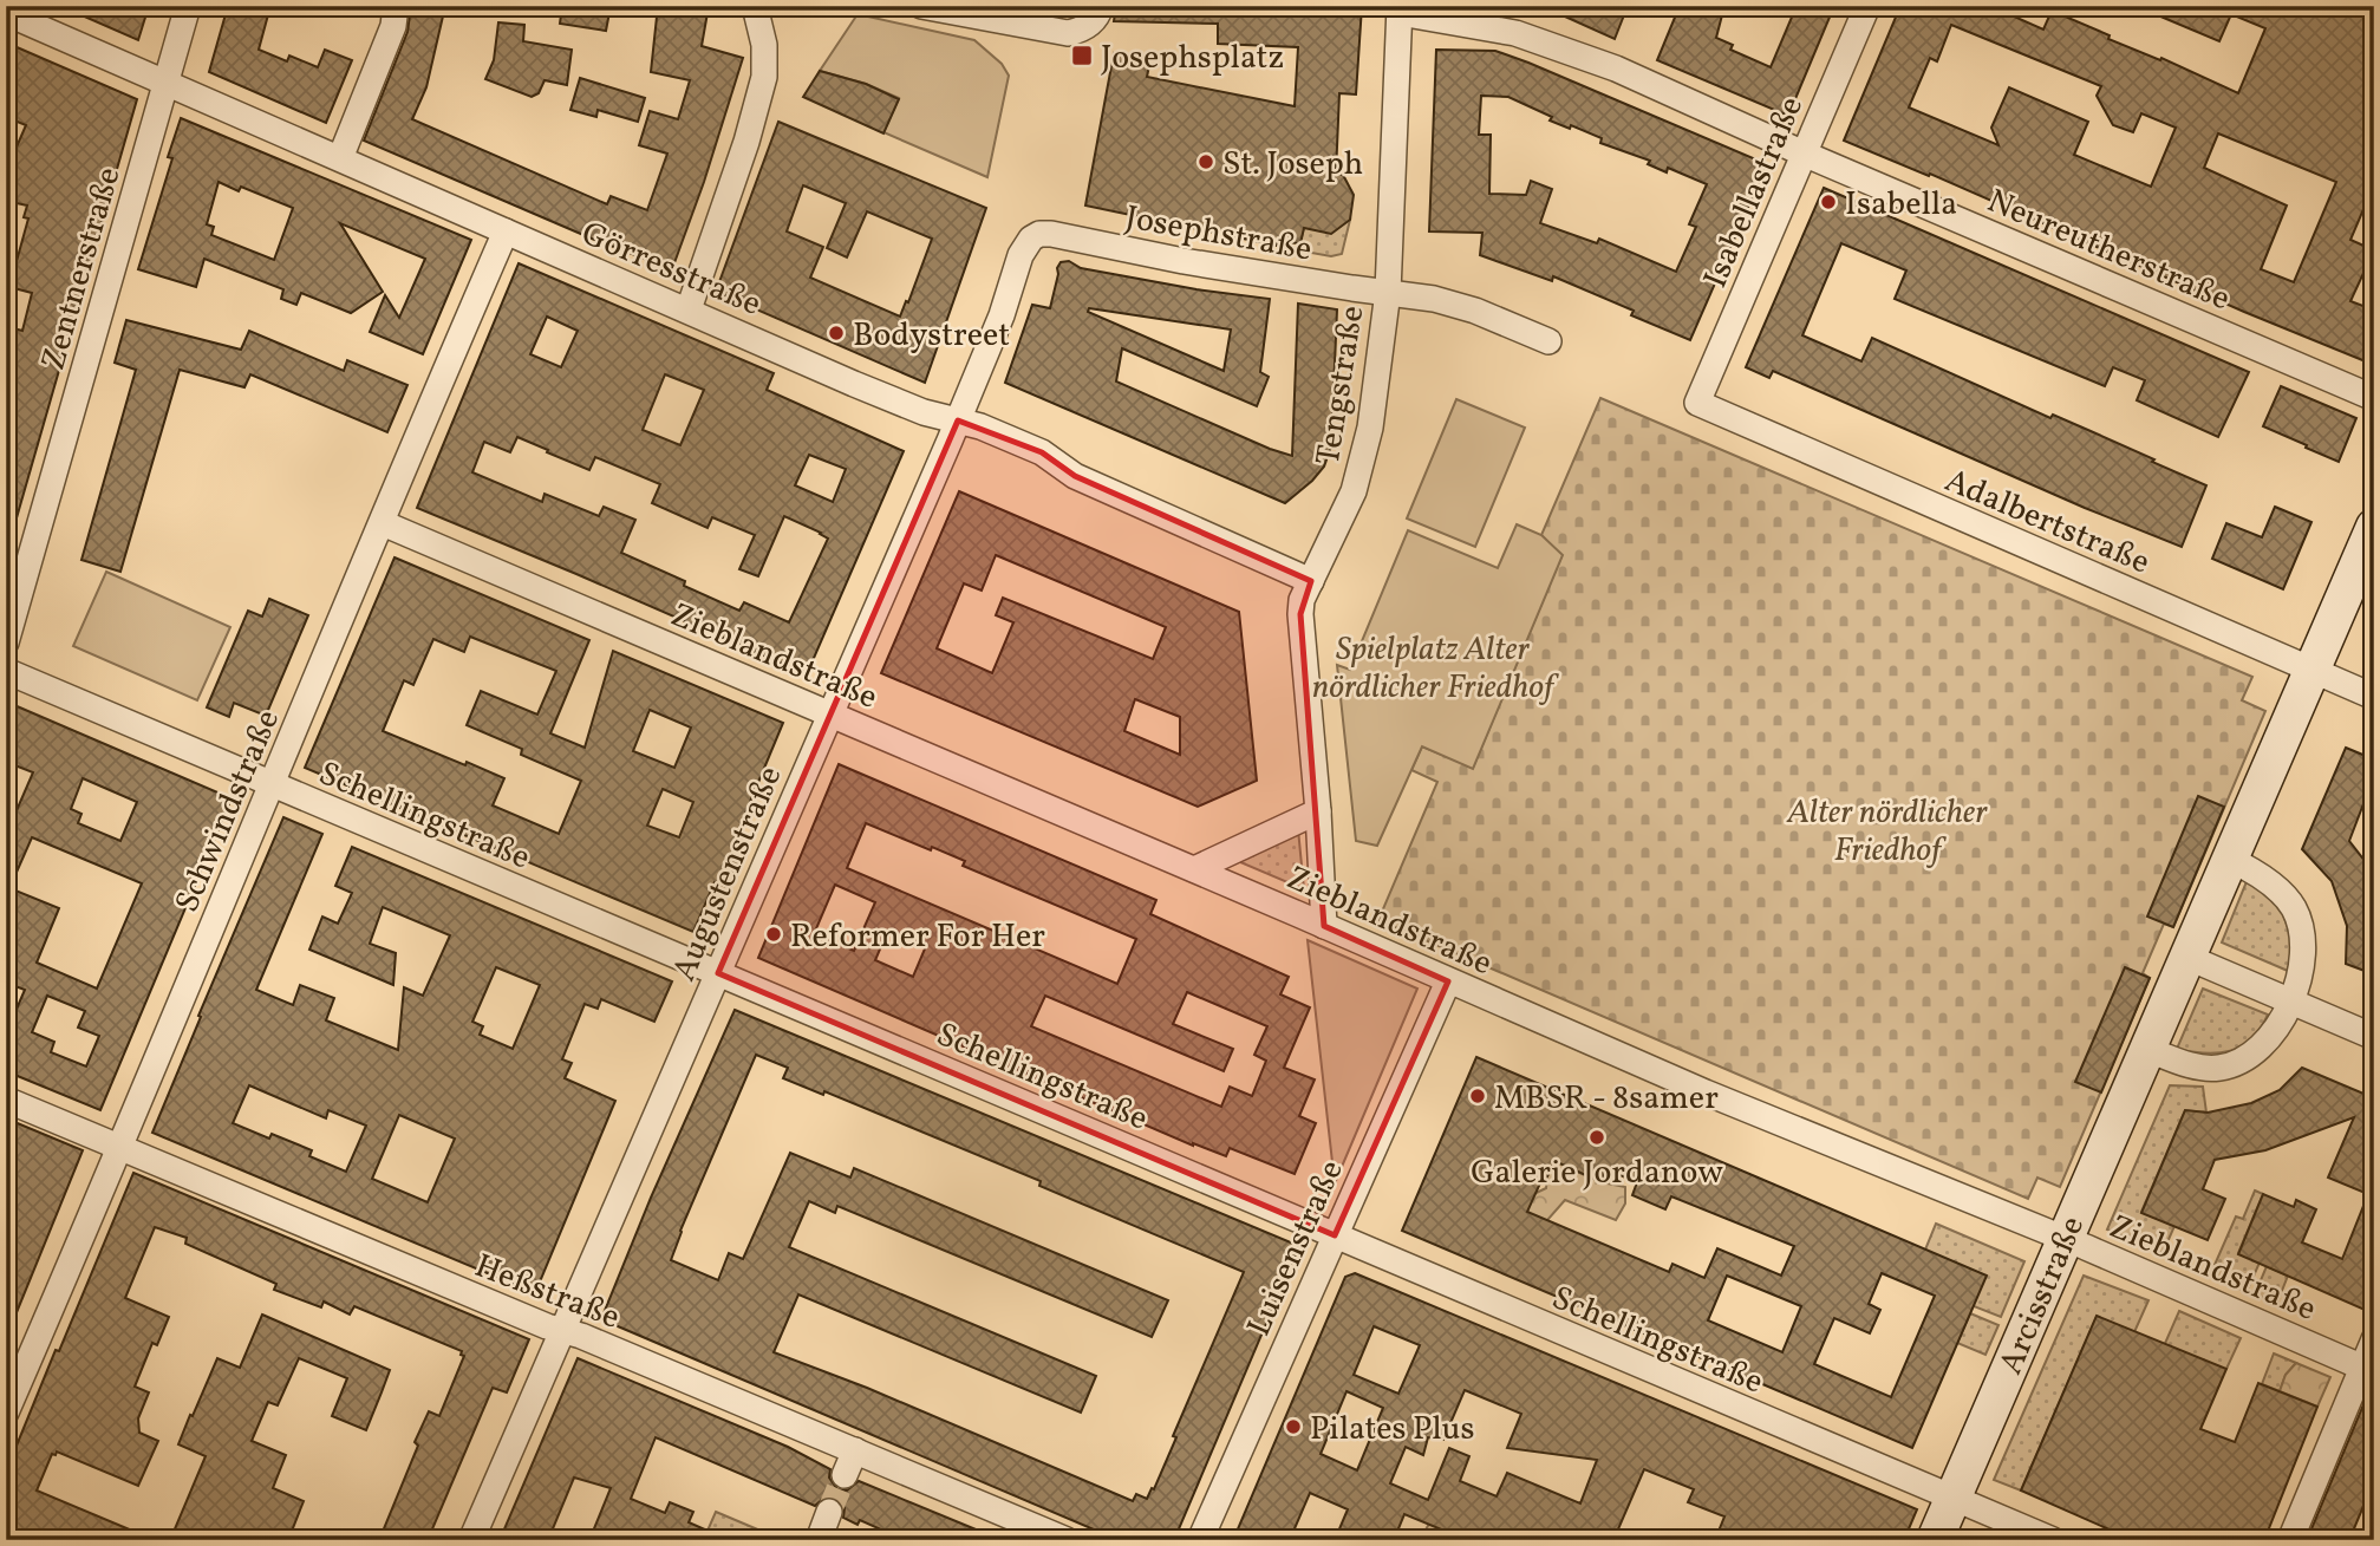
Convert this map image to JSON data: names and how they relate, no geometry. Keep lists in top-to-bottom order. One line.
{"streets":{"main road":["Arcisstraße"],"street":["Isabellastraße","Josephstraße","Neureutherstraße","Görresstraße","Zentnerstraße","Tengstraße","Adalbertstraße","Zieblandstraße","Schwindstraße","Schellingstraße","Augustenstraße","Luisenstraße","Heßstraße"]},"crossings":[["Isabellastraße","Neureutherstraße"],["Isabellastraße","Adalbertstraße"],["Josephstraße","Tengstraße"],["Josephstraße","Augustenstraße"],["Neureutherstraße","Tengstraße"],["Görresstraße","Zentnerstraße"],["Görresstraße","Tengstraße"],["Görresstraße","Schwindstraße"],["Görresstraße","Augustenstraße"],["Tengstraße","Zieblandstraße"],["Adalbertstraße","Arcisstraße"],["Zieblandstraße","Schwindstraße"],["Zieblandstraße","Augustenstraße"],["Zieblandstraße","Luisenstraße"],["Zieblandstraße","Arcisstraße"],["Schwindstraße","Schellingstraße"],["Schwindstraße","Heßstraße"],["Schellingstraße","Augustenstraße"],["Schellingstraße","Luisenstraße"],["Schellingstraße","Arcisstraße"],["Augustenstraße","Heßstraße"]],"parks":["Spielplatz Alter nördlicher Friedhof","Alter nördlicher Friedhof"],"places":{"transit":["Josephsplatz"],"other":["St. Joseph","Isabella","Bodystreet","Reformer For Her","MBSR - 8samer","Galerie Jordanow","Pilates Plus"]}}
